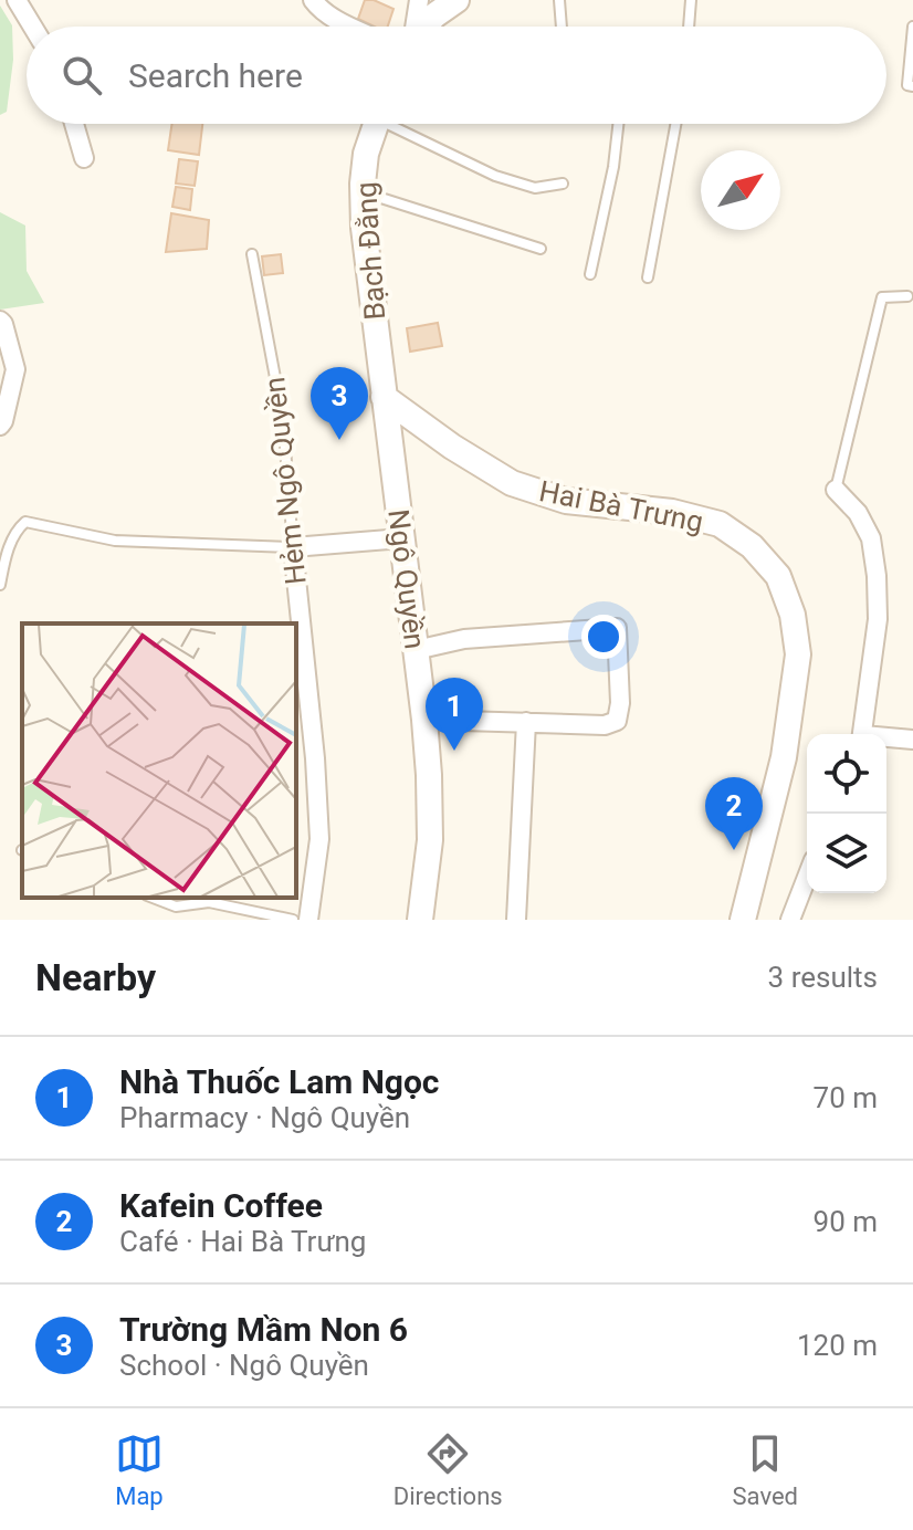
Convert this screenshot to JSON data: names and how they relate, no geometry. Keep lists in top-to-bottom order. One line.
{"streets":{"street":["Bạch Đằng","Hẻm Ngô Quyền","Hai Bà Trưng","Ngô Quyền"]},"crossings":[["Bạch Đằng","Hai Bà Trưng"],["Bạch Đằng","Ngô Quyền"],["Hai Bà Trưng","Ngô Quyền"]],"north":"top right","page":{"search":"Search here","pins":["3","1","2"],"heading":["Nearby","3 results"],"list":[{"mark":"1","name":"Nhà Thuốc Lam Ngọc","note":"Pharmacy · Ngô Quyền","value":"70 m"},{"mark":"2","name":"Kafein Coffee","note":"Café · Hai Bà Trưng","value":"90 m"},{"mark":"3","name":"Trường Mầm Non 6","note":"School · Ngô Quyền","value":"120 m"}],"nav":["Map","Directions","Saved"]}}
